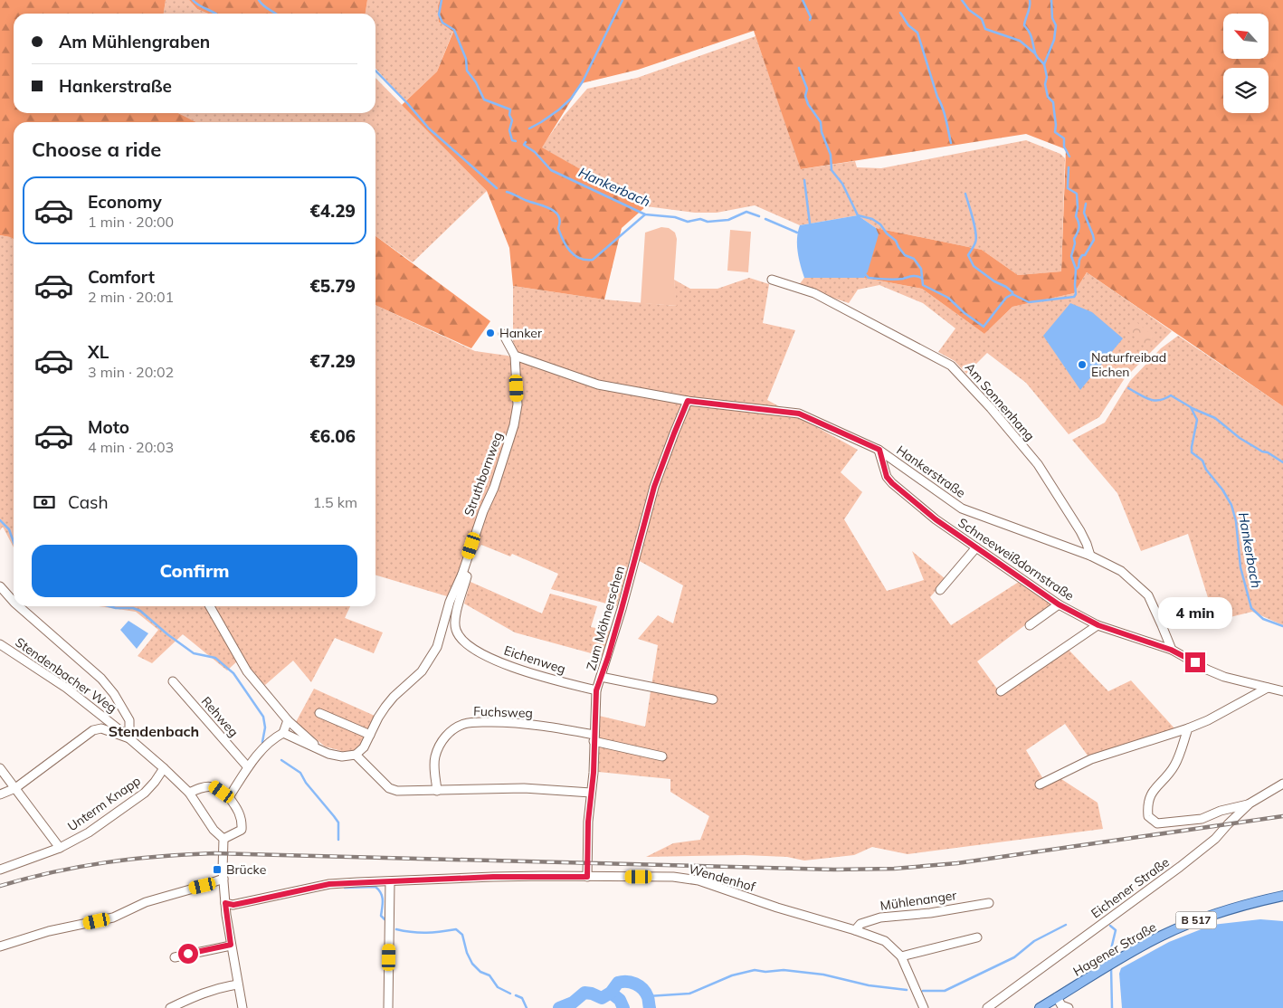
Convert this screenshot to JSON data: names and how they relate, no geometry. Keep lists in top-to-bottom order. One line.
{"streets":{"main road":["B 517","Hagener Straße"],"street":["Am Sonnenhang","Hankerstraße","Struthbornweg","Schneeweißdornstraße","Zum Möhnerschen","Eichenweg","Stendenbacher Weg","Fuchsweg","Rehweg","Unterm Knapp","Wendenhof","Eichener Straße","Mühlenanger"]},"crossings":[["Am Sonnenhang","Hankerstraße"],["Hankerstraße","Struthbornweg"],["Hankerstraße","Schneeweißdornstraße"],["Hankerstraße","Zum Möhnerschen"],["Struthbornweg","Eichenweg"],["Zum Möhnerschen","Eichenweg"],["Zum Möhnerschen","Fuchsweg"],["Zum Möhnerschen","Wendenhof"],["Stendenbacher Weg","Unterm Knapp"],["Wendenhof","Mühlenanger"]],"districts":["Stendenbach"],"water":["Hankerbach"],"places":{"other":["Hanker","Naturfreibad Eichen"],"transit":["Brücke"]},"north":"top left","page":{"banner":["Am Mühlengraben","Hankerstraße"],"heading":"Choose a ride","list":[{"name":"Economy","note":"1 min · 20:00","value":"€4.29"},{"name":"Comfort","note":"2 min · 20:01","value":"€5.79"},{"name":"XL","note":"3 min · 20:02","value":"€7.29"},{"name":"Moto","note":"4 min · 20:03","value":"€6.06"}],"pay":["Cash","1.5 km"],"buttons":"Confirm","bubble":"4 min"}}
